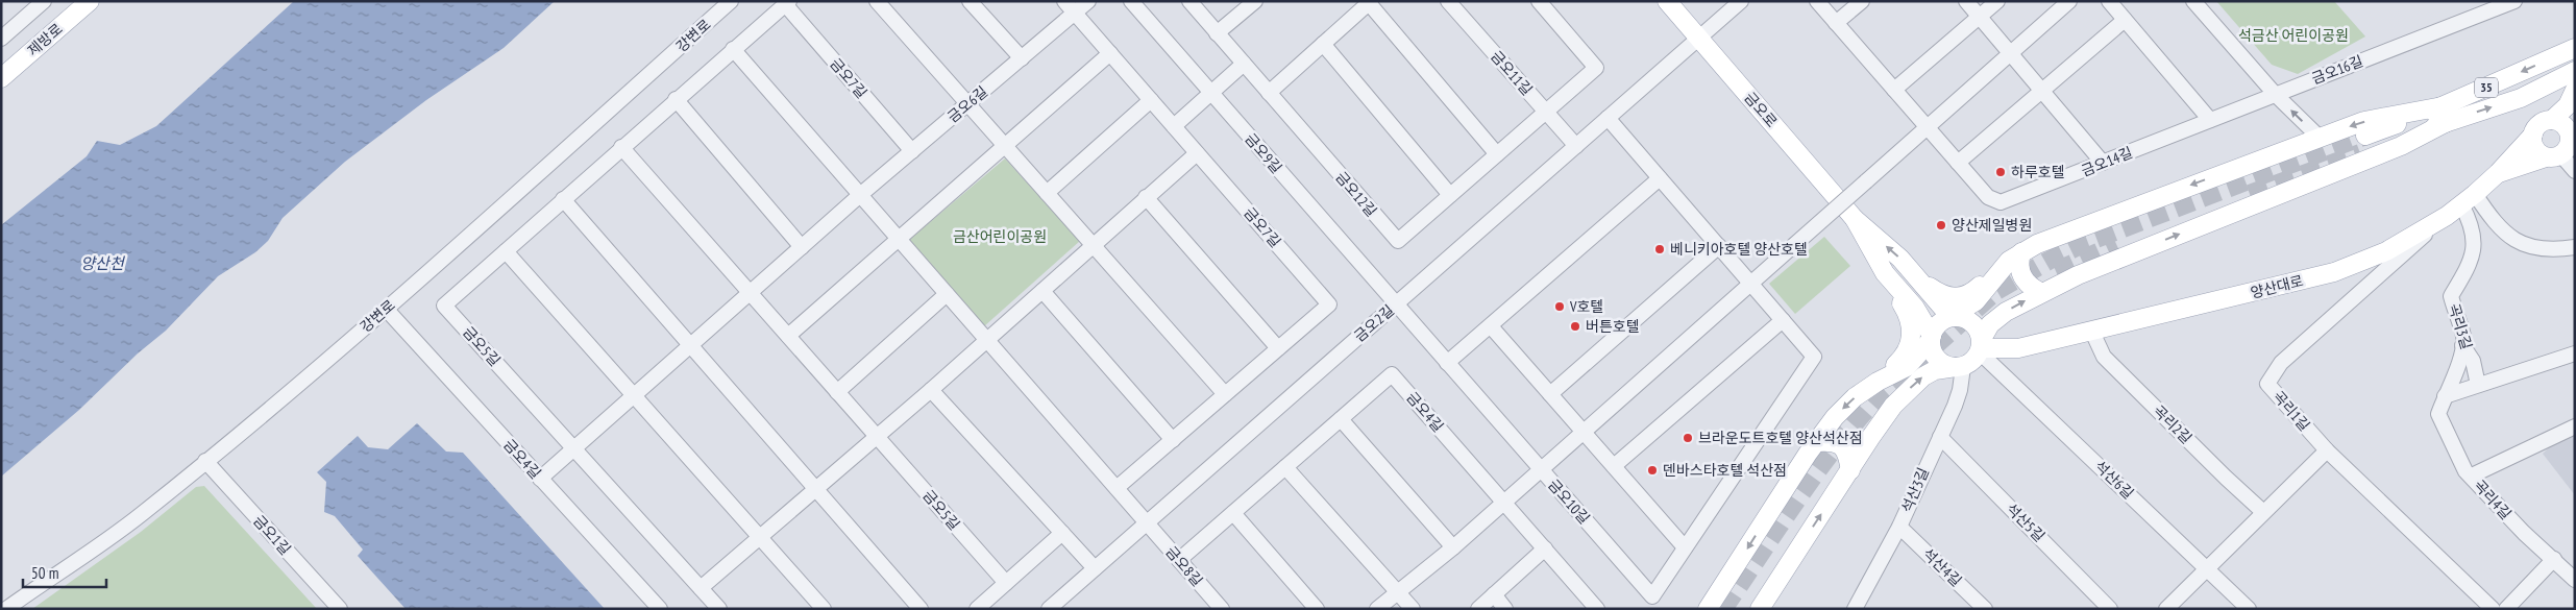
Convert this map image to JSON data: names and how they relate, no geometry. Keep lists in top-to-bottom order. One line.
{"streets":{"main road":["제방로","35","금오로","양산대로"],"street":["강변로","금오16길","금오11길","금오7길","금오6길","금오9길","금오14길","금오12길","금오2길","곡리3길","금오5길","곡리1길","금오4길","곡리2길","석산6길","석산3길","곡리4길","금오10길","석산5길","금오1길","금오8길","석산4길"]},"crossings":[["강변로","금오4길"],["강변로","금오1길"],["금오16길","금오14길"],["금오11길","금오12길"],["금오11길","금오2길"],["금오7길","금오6길"],["금오7길","금오5길"],["금오로","양산대로"],["금오로","금오2길"],["금오로","석산6길"],["금오로","석산3길"],["금오9길","금오2길"],["금오9길","금오10길"],["양산대로","곡리3길"],["양산대로","곡리1길"],["양산대로","곡리2길"],["양산대로","석산6길"],["양산대로","석산3길"],["금오2길","금오10길"],["금오2길","금오8길"],["금오4길","금오8길"],["석산6길","석산3길"],["석산3길","석산5길"],["석산3길","석산4길"]],"water":["양산천"],"parks":["석금산 어린이공원","금산어린이공원"],"places":["하루호텔","양산제일병원","베니키아호텔 양산호텔","V호텔","버튼호텔","브라운도트호텔 양산석산점","덴바스타호텔 석산점"],"scale_bar":"50 m"}
